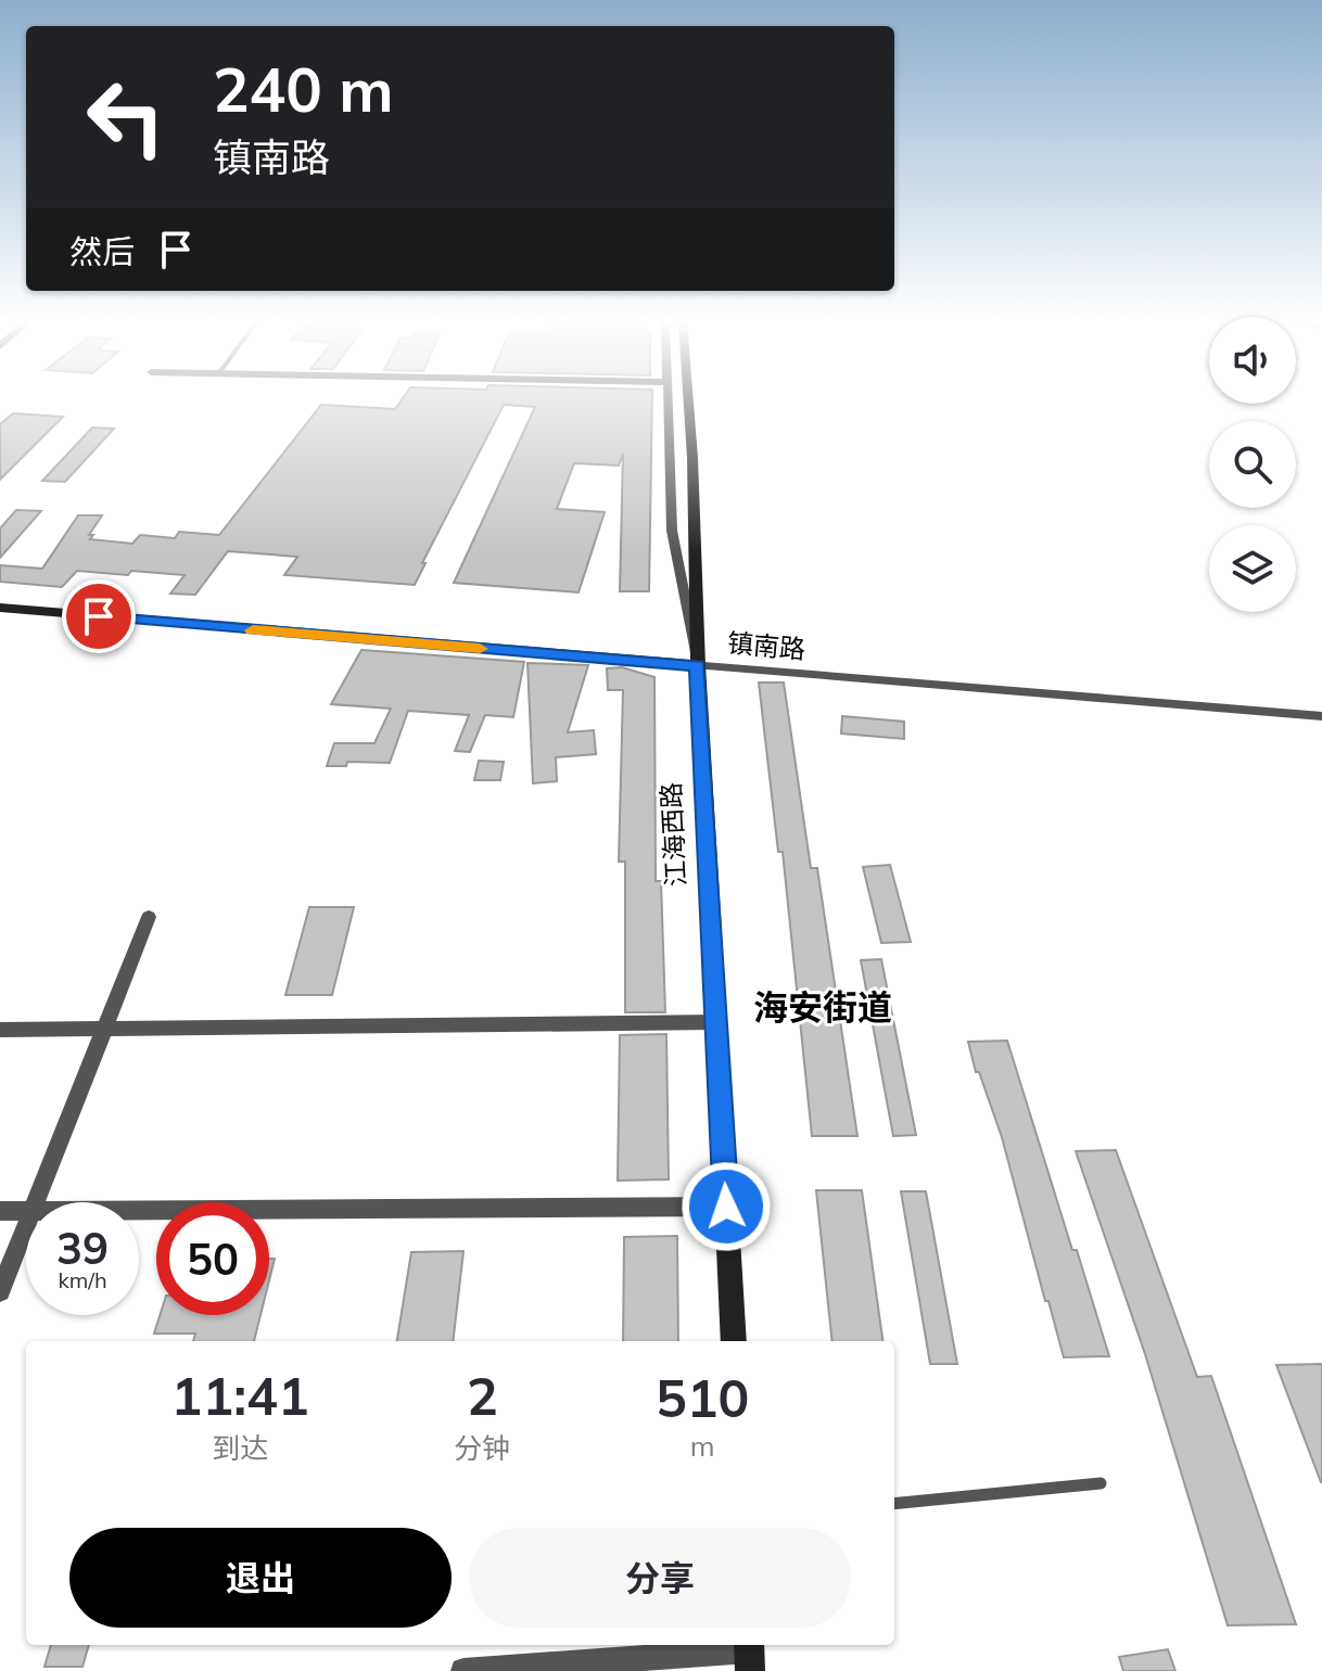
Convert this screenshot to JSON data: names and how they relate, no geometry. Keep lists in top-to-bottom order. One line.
{"streets":{"main road":["镇南路","江海西路"]},"crossings":[["镇南路","江海西路"]],"districts":["海安街道"],"page":{"turn":["240 m","镇南路"],"then":"然后","speed":"39 km/h","limit":"50","eta":["11:41","到达","2","分钟","510","m"],"buttons":["退出","分享"]}}
